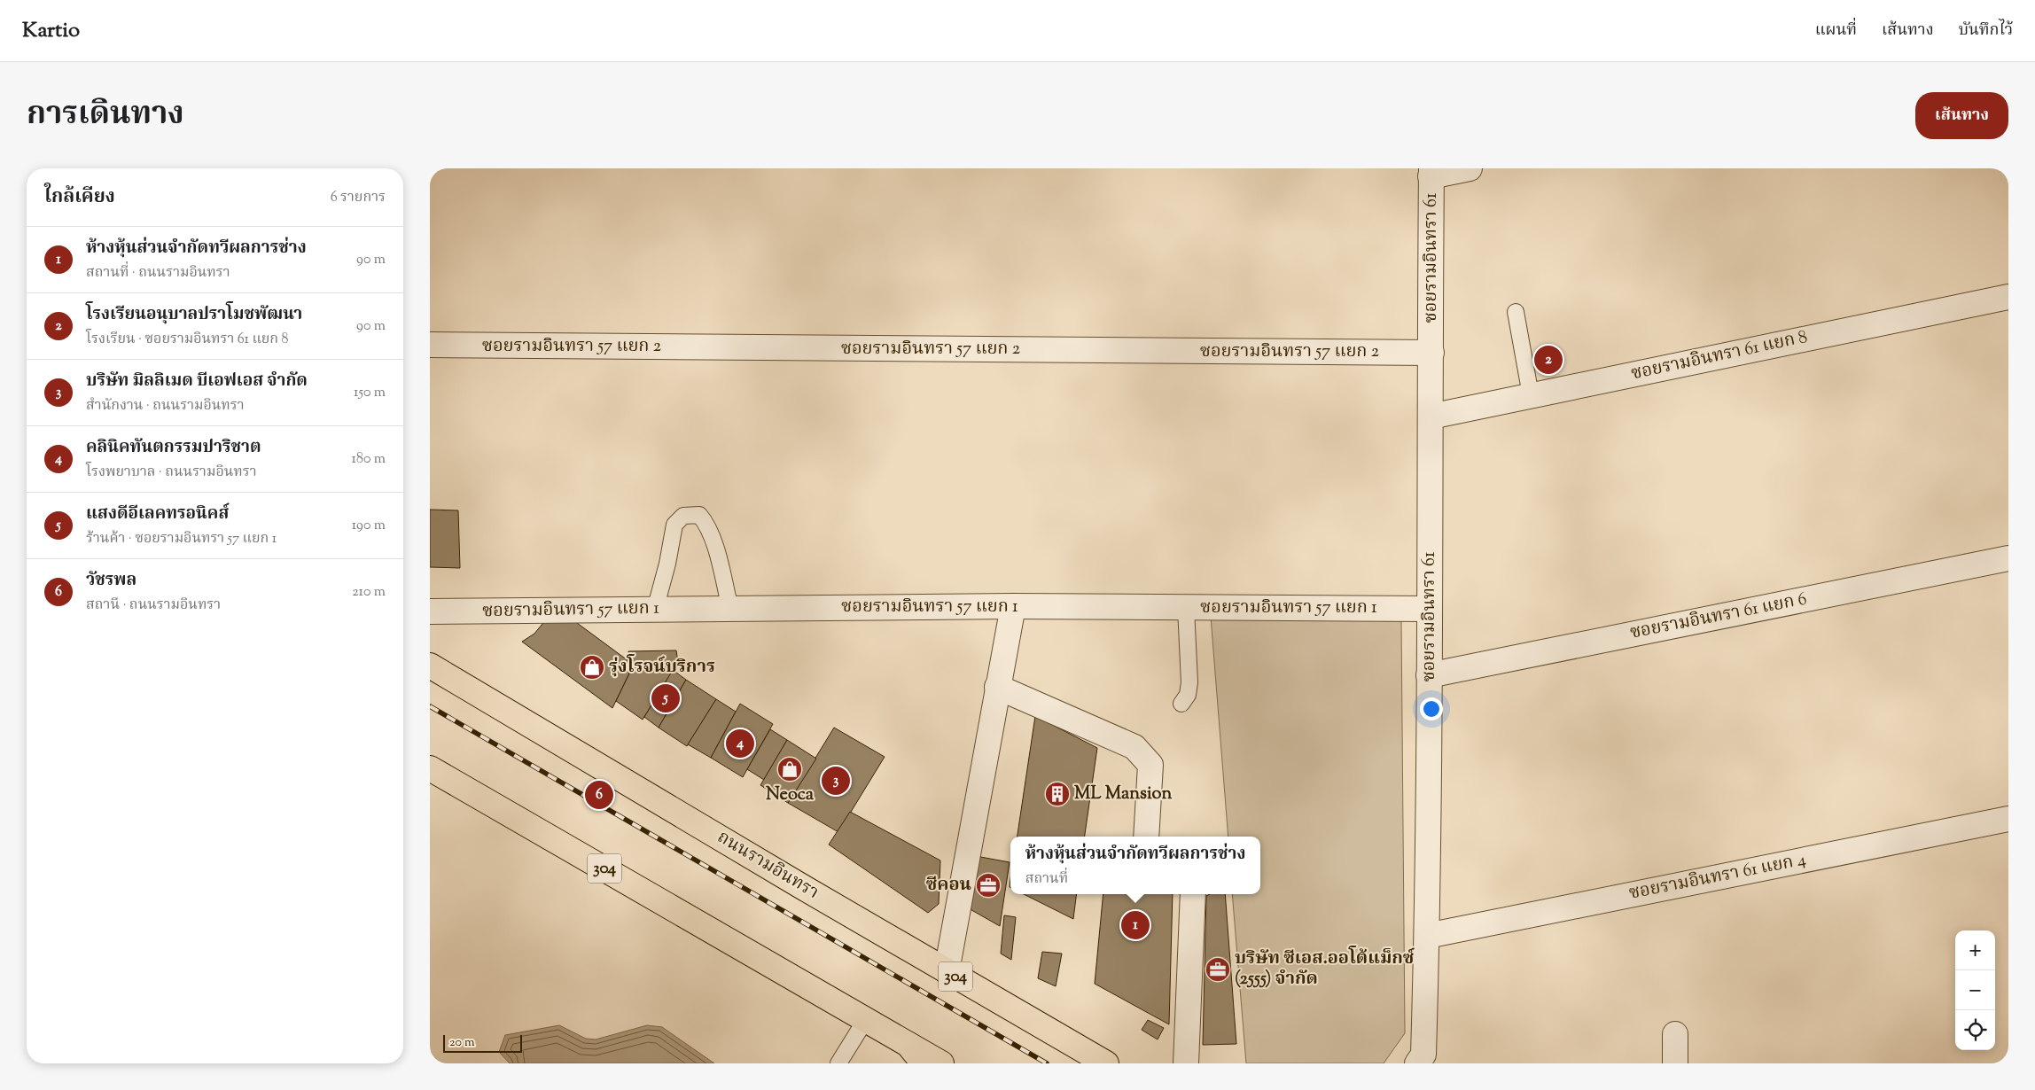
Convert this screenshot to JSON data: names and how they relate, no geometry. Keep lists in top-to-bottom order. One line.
{"streets":{"main road":["ถนนรามอินทรา","304"],"street":["ซอยรามอินทรา 61","ซอยรามอินทรา 57 แยก 2","ซอยรามอินทรา 61 แยก 8","ซอยรามอินทรา 57 แยก 1","ซอยรามอินทรา 61 แยก 6","ซอยรามอินทรา 61 แยก 4"]},"crossings":[["ซอยรามอินทรา 61","ซอยรามอินทรา 57 แยก 2"],["ซอยรามอินทรา 61","ซอยรามอินทรา 61 แยก 8"],["ซอยรามอินทรา 61","ซอยรามอินทรา 57 แยก 1"],["ซอยรามอินทรา 61","ซอยรามอินทรา 61 แยก 6"],["ซอยรามอินทรา 61","ซอยรามอินทรา 61 แยก 4"]],"places":{"shop":["รุ่งโรจน์บริการ","Neoca"],"building":["ML Mansion"],"office":["ซีคอน","บริษัท ซีเอส.ออโต้แม็กซ์ (2555) จำกัด"]},"scale_bar":"20 m","page":{"header":"Kartio","nav":["แผนที่","เส้นทาง","บันทึกไว้"],"title":"การเดินทาง","buttons":"เส้นทาง","heading":["ใกล้เคียง","6 รายการ"],"list":[{"mark":"1","name":"ห้างหุ้นส่วนจำกัดทวีผลการช่าง","note":"สถานที่ · ถนนรามอินทรา","value":"90 m"},{"mark":"2","name":"โรงเรียนอนุบาลปราโมชพัฒนา","note":"โรงเรียน · ซอยรามอินทรา 61 แยก 8","value":"90 m"},{"mark":"3","name":"บริษัท มิลลิเมด บีเอฟเอส จำกัด","note":"สำนักงาน · ถนนรามอินทรา","value":"150 m"},{"mark":"4","name":"คลินิคทันตกรรมปาริชาต","note":"โรงพยาบาล · ถนนรามอินทรา","value":"180 m"},{"mark":"5","name":"แสงดีอีเลคทรอนิคส์","note":"ร้านค้า · ซอยรามอินทรา 57 แยก 1","value":"190 m"},{"mark":"6","name":"วัชรพล","note":"สถานี · ถนนรามอินทรา","value":"210 m"}],"pins":["2","5","4","3","6","1"],"popup":["ห้างหุ้นส่วนจำกัดทวีผลการช่าง","สถานที่"],"map_buttons":["+","−"],"scale":"20 m"}}
